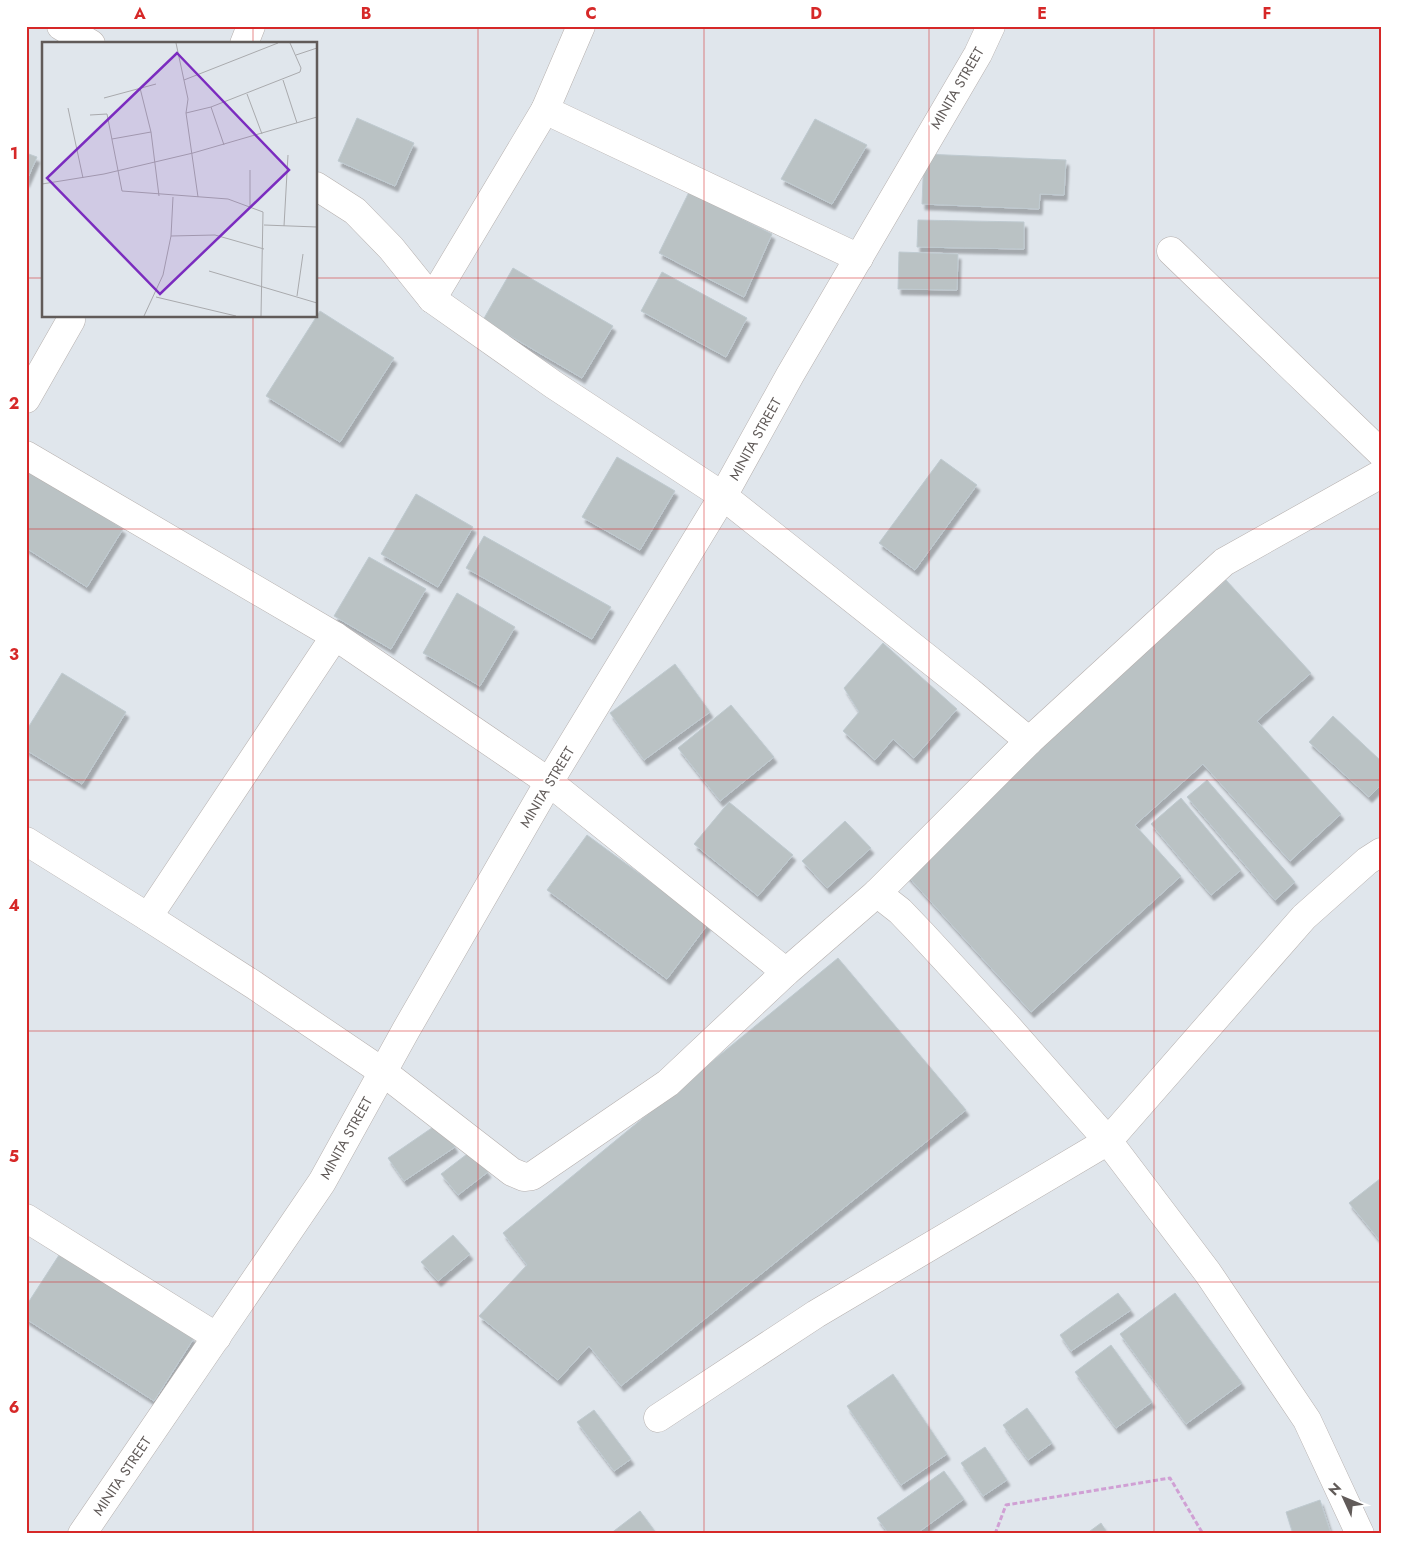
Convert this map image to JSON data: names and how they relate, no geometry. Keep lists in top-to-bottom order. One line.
{"streets":{"street":["MINITA STREET"]},"north":"top left","grid":{"columns":["A","B","C","D","E","F"],"rows":["1","2","3","4","5","6"]}}
